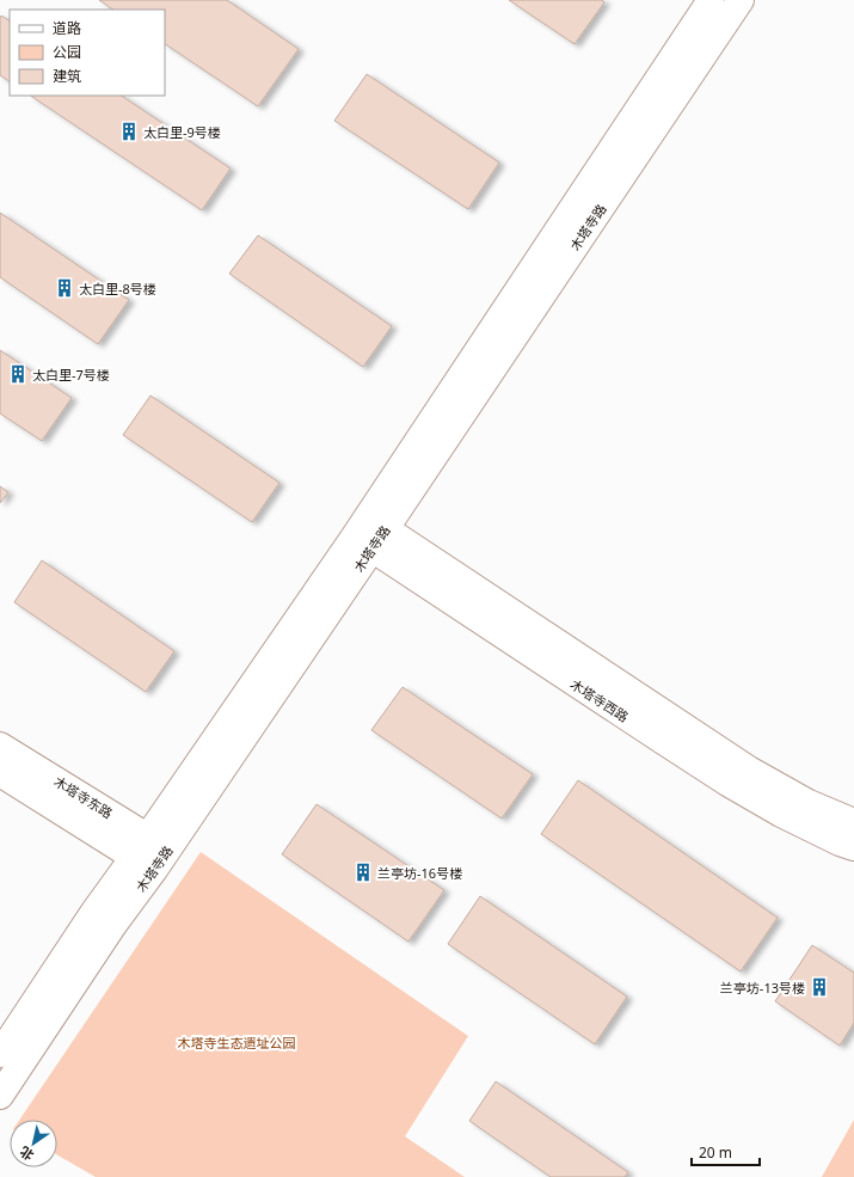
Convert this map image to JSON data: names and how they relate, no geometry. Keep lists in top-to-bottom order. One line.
{"streets":{"street":["木塔寺路","木塔寺西路","木塔寺东路"]},"crossings":[["木塔寺路","木塔寺西路"],["木塔寺路","木塔寺东路"]],"parks":["木塔寺生态遗址公园"],"places":{"building":["太白里-9号楼","太白里-8号楼","太白里-7号楼","兰亭坊-16号楼","兰亭坊-13号楼"]},"legend":["道路","公园","建筑"],"scale_bar":"20 m","north":"bottom left"}
